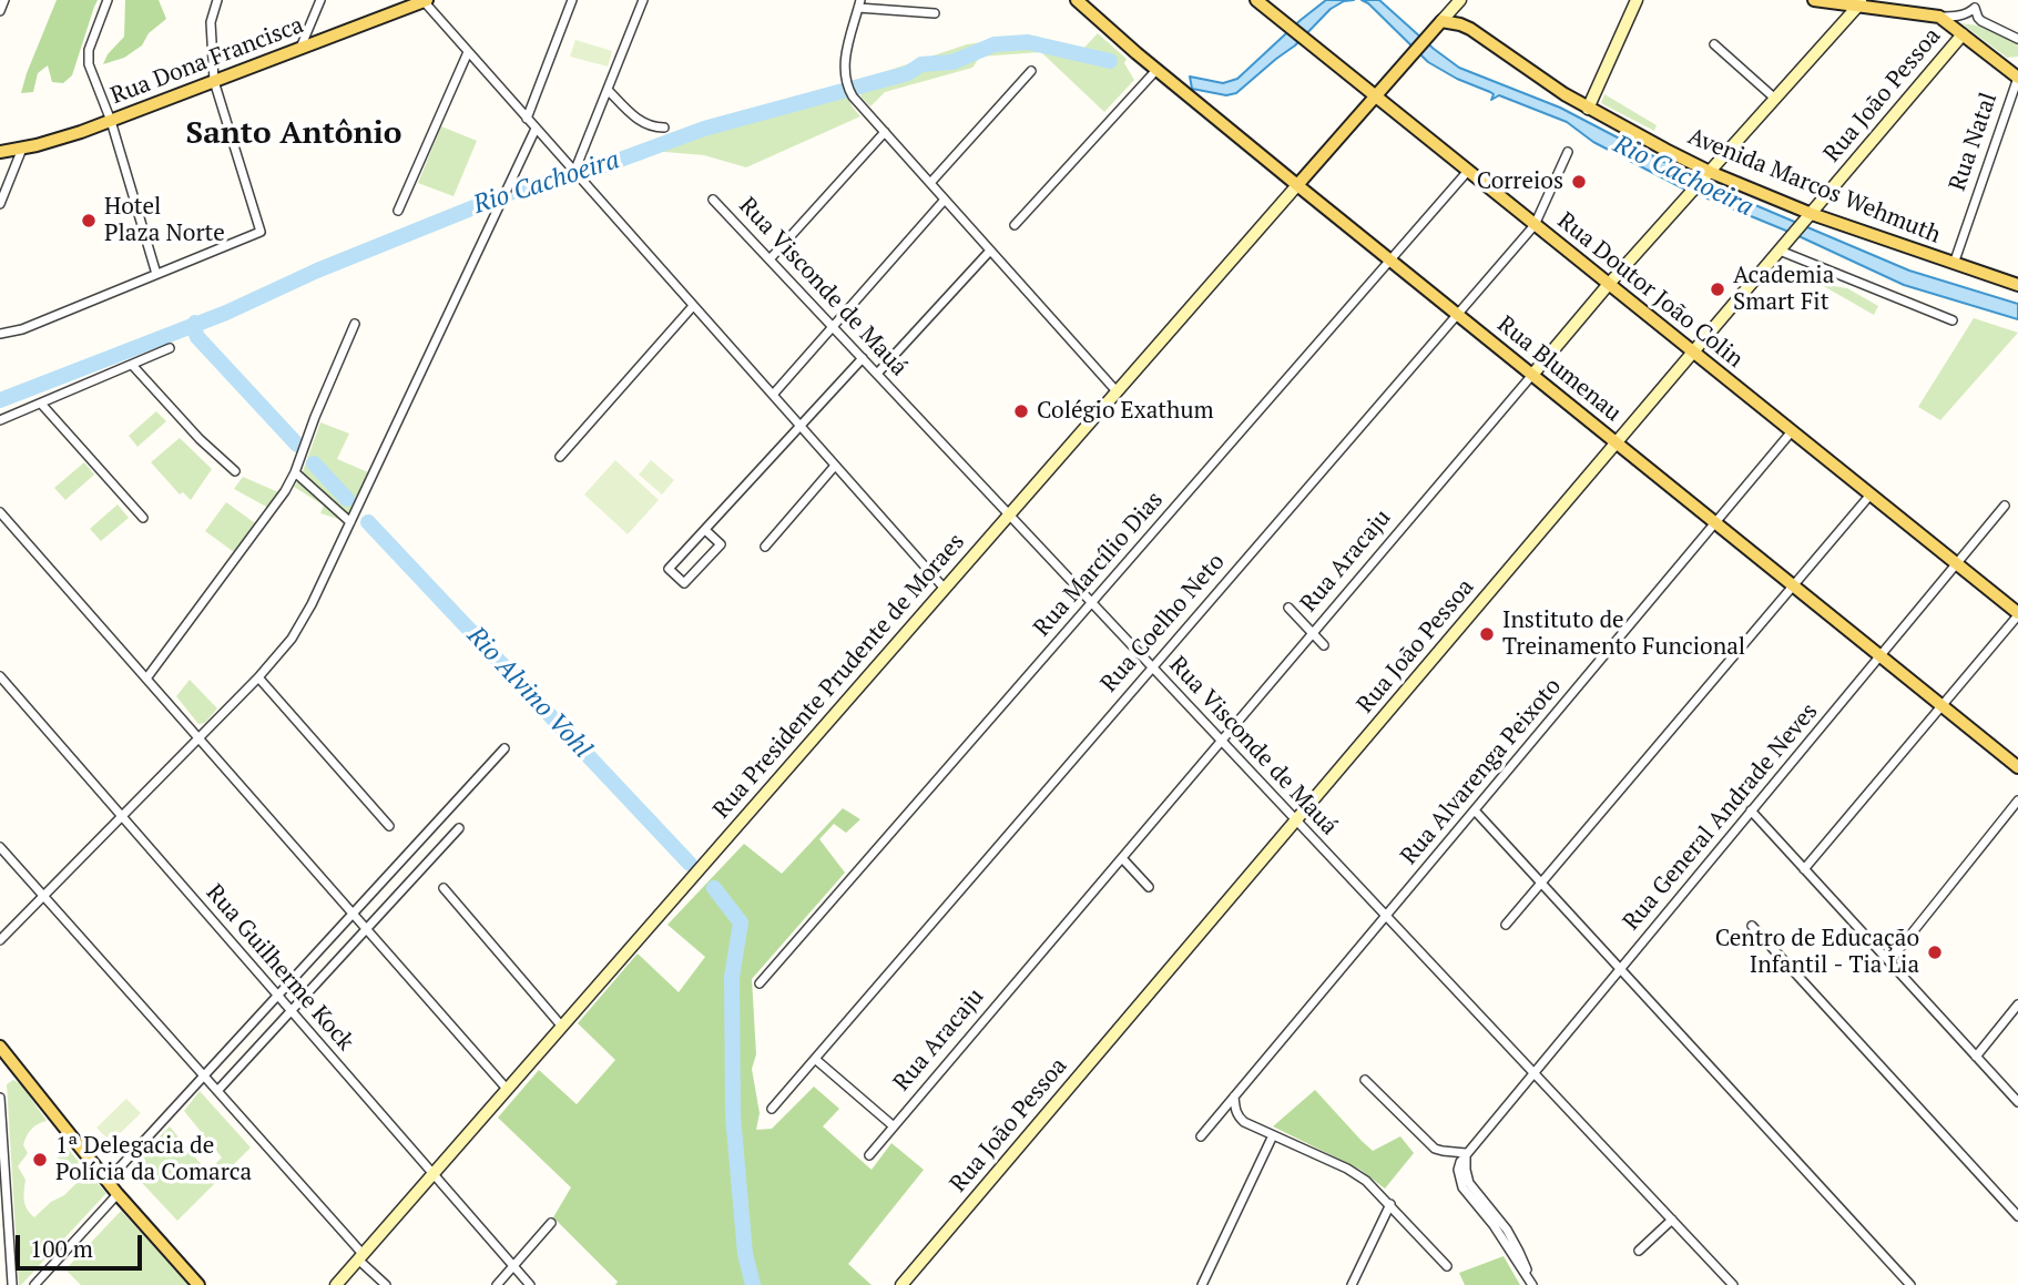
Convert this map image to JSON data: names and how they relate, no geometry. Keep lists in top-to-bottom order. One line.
{"streets":{"main road":["Rua Dona Francisca","Avenida Marcos Wehmuth","Rua Doutor João Colin","Rua Blumenau","Rua Presidente Prudente de Moraes"],"street":["Rua João Pessoa","Rua Natal","Rua Visconde de Mauá","Rua Aracaju","Rua Marcílio Dias","Rua Coelho Neto","Rua Alvarenga Peixoto","Rua General Andrade Neves","Rua Guilherme Kock"]},"crossings":[["Rua João Pessoa","Avenida Marcos Wehmuth"],["Rua João Pessoa","Rua Visconde de Mauá"],["Rua João Pessoa","Rua Doutor João Colin"],["Rua João Pessoa","Rua Blumenau"],["Rua Natal","Avenida Marcos Wehmuth"],["Avenida Marcos Wehmuth","Rua Aracaju"],["Avenida Marcos Wehmuth","Rua Presidente Prudente de Moraes"],["Rua Visconde de Mauá","Rua Aracaju"],["Rua Visconde de Mauá","Rua Marcílio Dias"],["Rua Visconde de Mauá","Rua Coelho Neto"],["Rua Visconde de Mauá","Rua Presidente Prudente de Moraes"],["Rua Visconde de Mauá","Rua Alvarenga Peixoto"],["Rua Visconde de Mauá","Rua General Andrade Neves"],["Rua Doutor João Colin","Rua Aracaju"],["Rua Doutor João Colin","Rua Marcílio Dias"],["Rua Doutor João Colin","Rua Coelho Neto"],["Rua Doutor João Colin","Rua Presidente Prudente de Moraes"],["Rua Doutor João Colin","Rua Alvarenga Peixoto"],["Rua Doutor João Colin","Rua General Andrade Neves"],["Rua Blumenau","Rua Aracaju"],["Rua Blumenau","Rua Marcílio Dias"],["Rua Blumenau","Rua Coelho Neto"],["Rua Blumenau","Rua Presidente Prudente de Moraes"],["Rua Blumenau","Rua Alvarenga Peixoto"],["Rua Blumenau","Rua General Andrade Neves"],["Rua Presidente Prudente de Moraes","Rua Guilherme Kock"]],"districts":["Santo Antônio"],"water":["Rio Cachoeira","Rio Alvino Vohl"],"places":["Correios","Hotel Plaza Norte","Academia Smart Fit","Colégio Exathum","Instituto de Treinamento Funcional","Centro de Educação Infantil - Tia Lia","1ª Delegacia de Polícia da Comarca"],"scale_bar":"100 m"}
